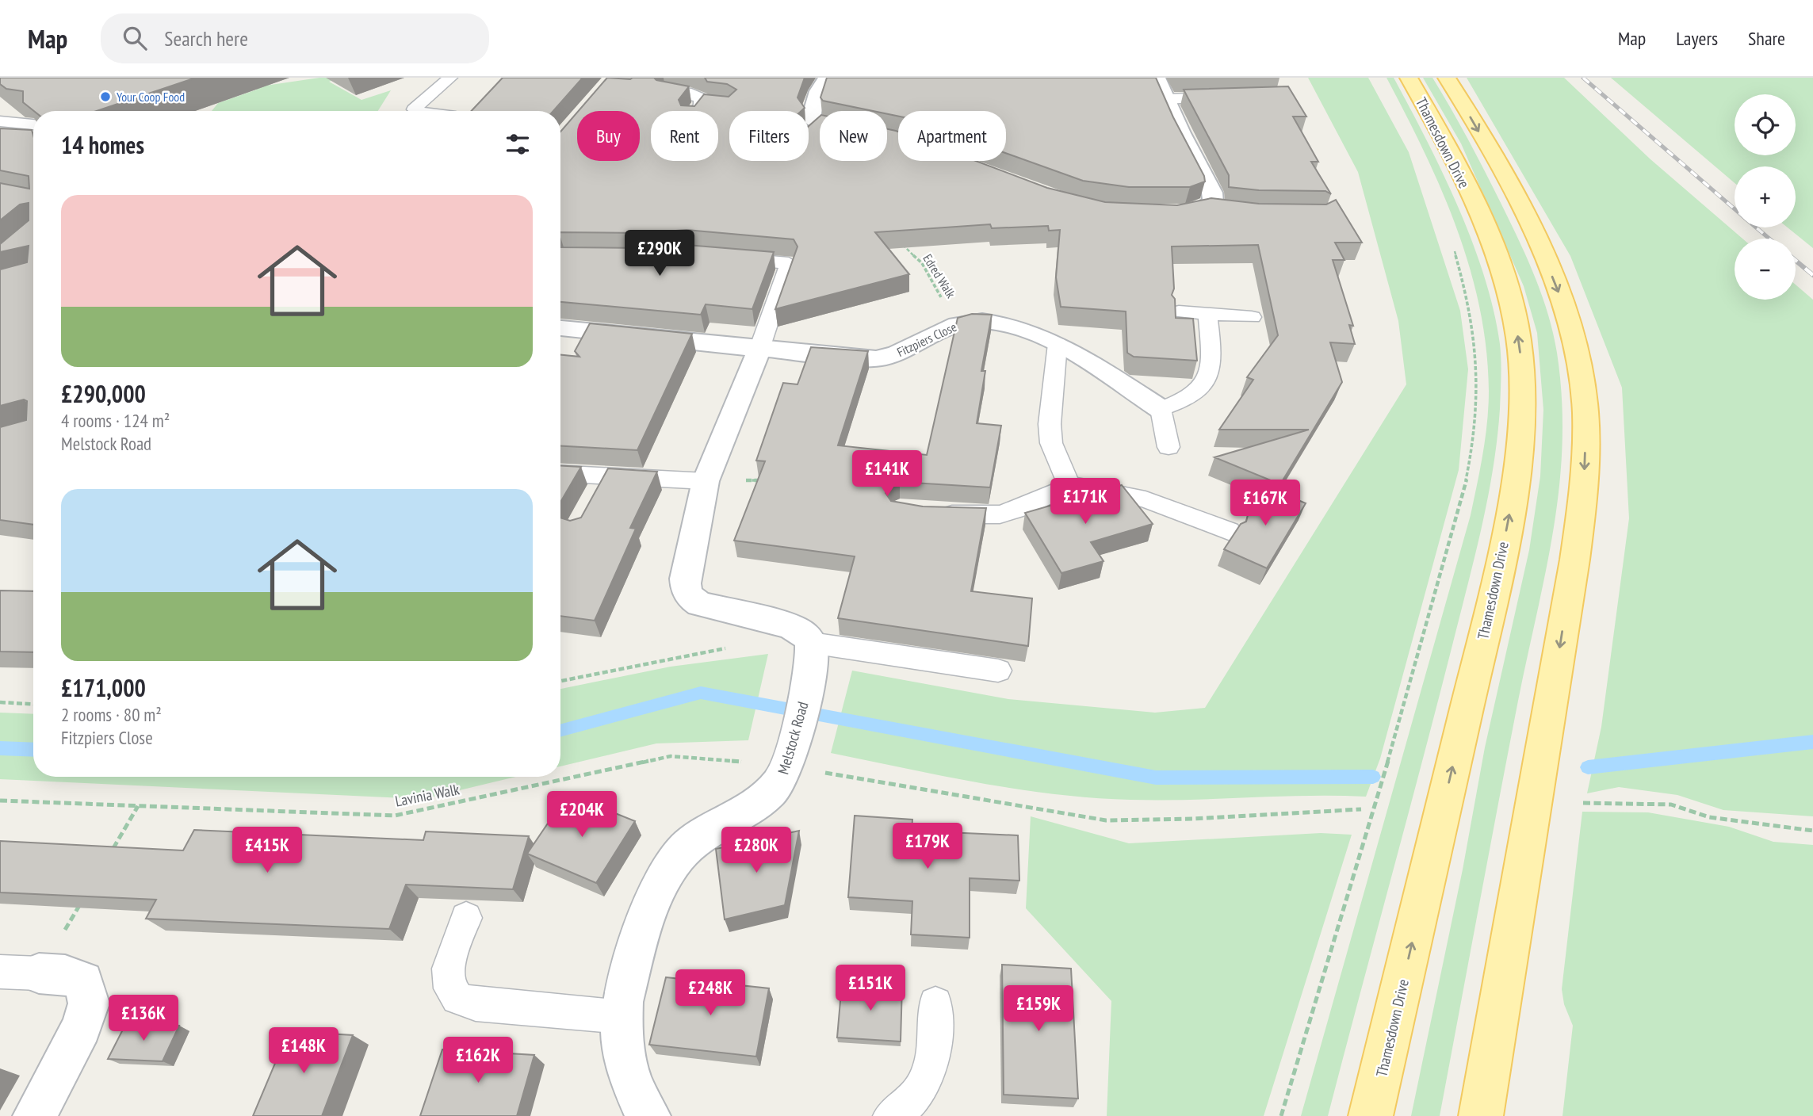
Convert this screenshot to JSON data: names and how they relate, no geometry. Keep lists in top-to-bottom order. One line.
{"streets":{"main road":["Thamesdown Drive"],"street":["Fitzpiers Close","Melstock Road"],"path":["Edred Walk","Lavinia Walk"]},"crossings":[["Edred Walk","Fitzpiers Close"],["Melstock Road","Lavinia Walk"]],"places":["Your Coop Food"],"page":{"header":"Map","search":"Search here","nav":["Map","Layers","Share"],"map_buttons":["+","−"],"chip":["Buy","Rent","Filters","New","Apartment"],"heading":"14 homes","list":[{"name":"£290,000","note":"4 rooms · 124 m² · Melstock Road"},{"name":"£171,000","note":"2 rooms · 80 m² · Fitzpiers Close"}],"price":["£290K","£141K","£171K","£167K","£204K","£179K","£415K","£280K","£151K","£248K","£159K","£136K","£148K","£162K"]}}
